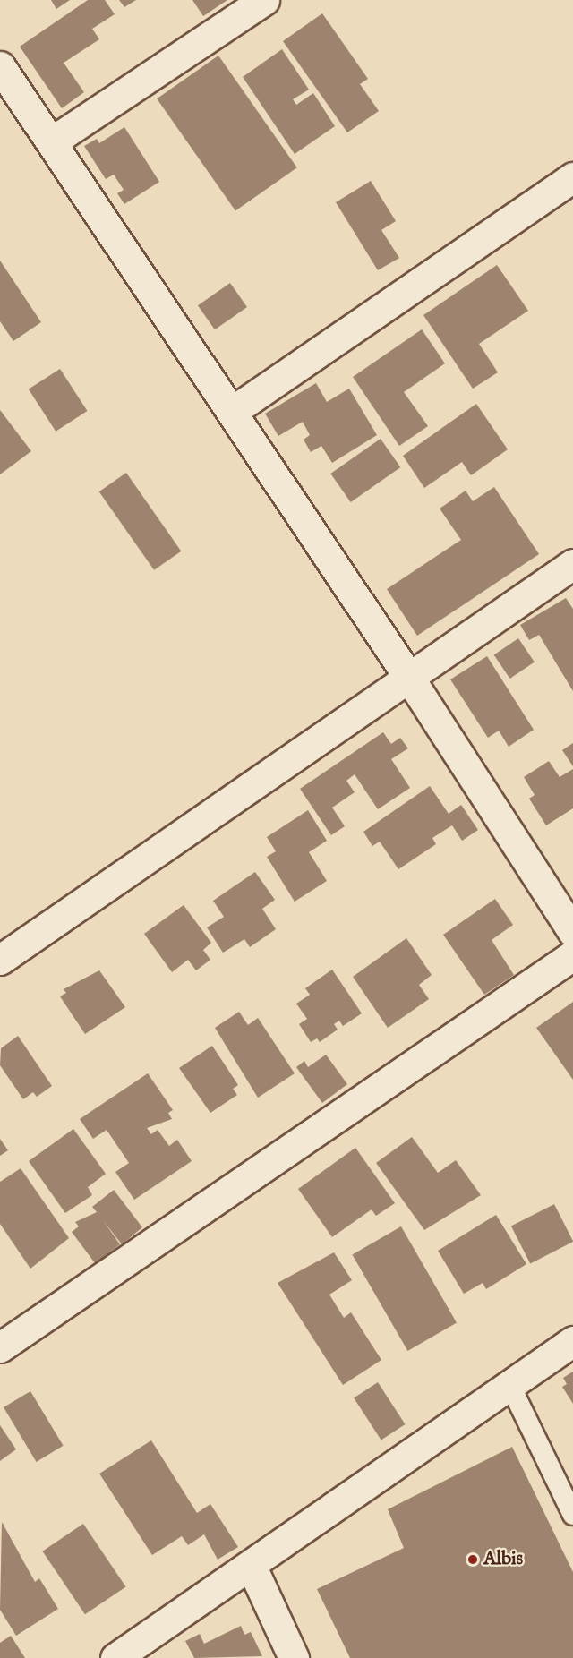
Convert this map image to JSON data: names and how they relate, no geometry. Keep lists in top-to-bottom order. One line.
{"places":["Albis"]}
